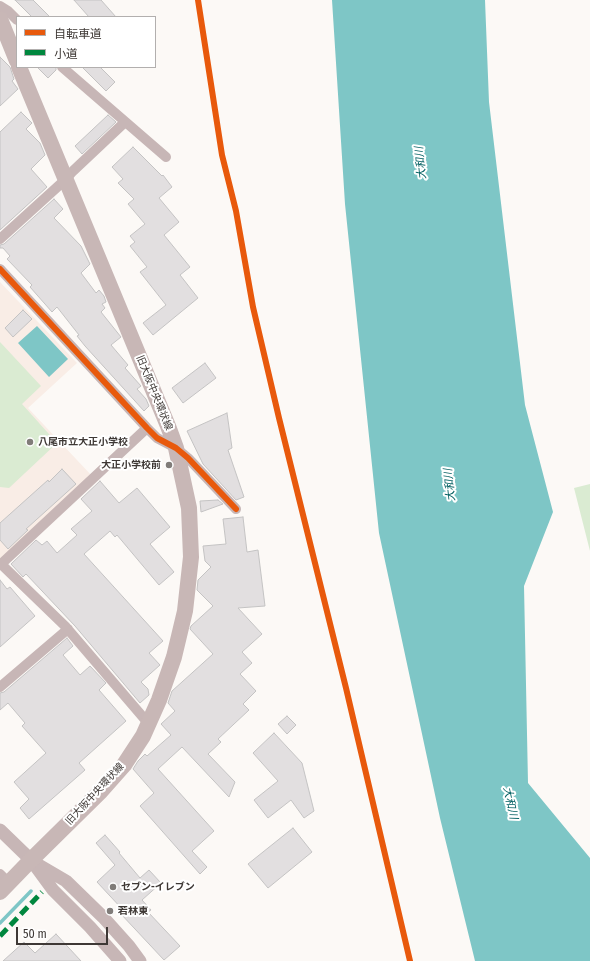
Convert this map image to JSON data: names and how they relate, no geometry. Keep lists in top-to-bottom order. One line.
{"streets":{"main road":["旧大阪中央環状線"]},"water":["大和川"],"places":["八尾市立大正小学校","大正小学校前","セブン-イレブン","若林東"],"legend":["自転車道","小道"],"scale_bar":"50 m"}
